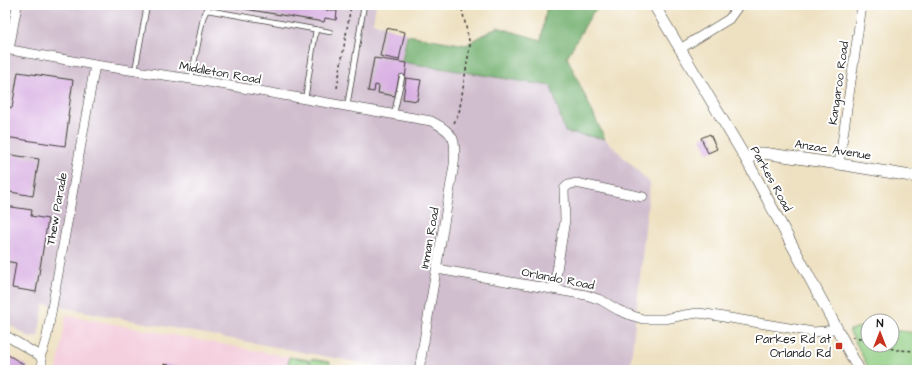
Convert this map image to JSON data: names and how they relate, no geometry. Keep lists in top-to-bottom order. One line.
{"streets":{"street":["Middleton Road","Kangaroo Road","Anzac Avenue","Parkes Road","Thew Parade","Inman Road","Orlando Road"]},"crossings":[["Middleton Road","Thew Parade"],["Middleton Road","Inman Road"],["Kangaroo Road","Anzac Avenue"],["Anzac Avenue","Parkes Road"],["Parkes Road","Orlando Road"],["Inman Road","Orlando Road"]],"places":{"transit":["Parkes Rd at Orlando Rd"]},"north":"top"}
